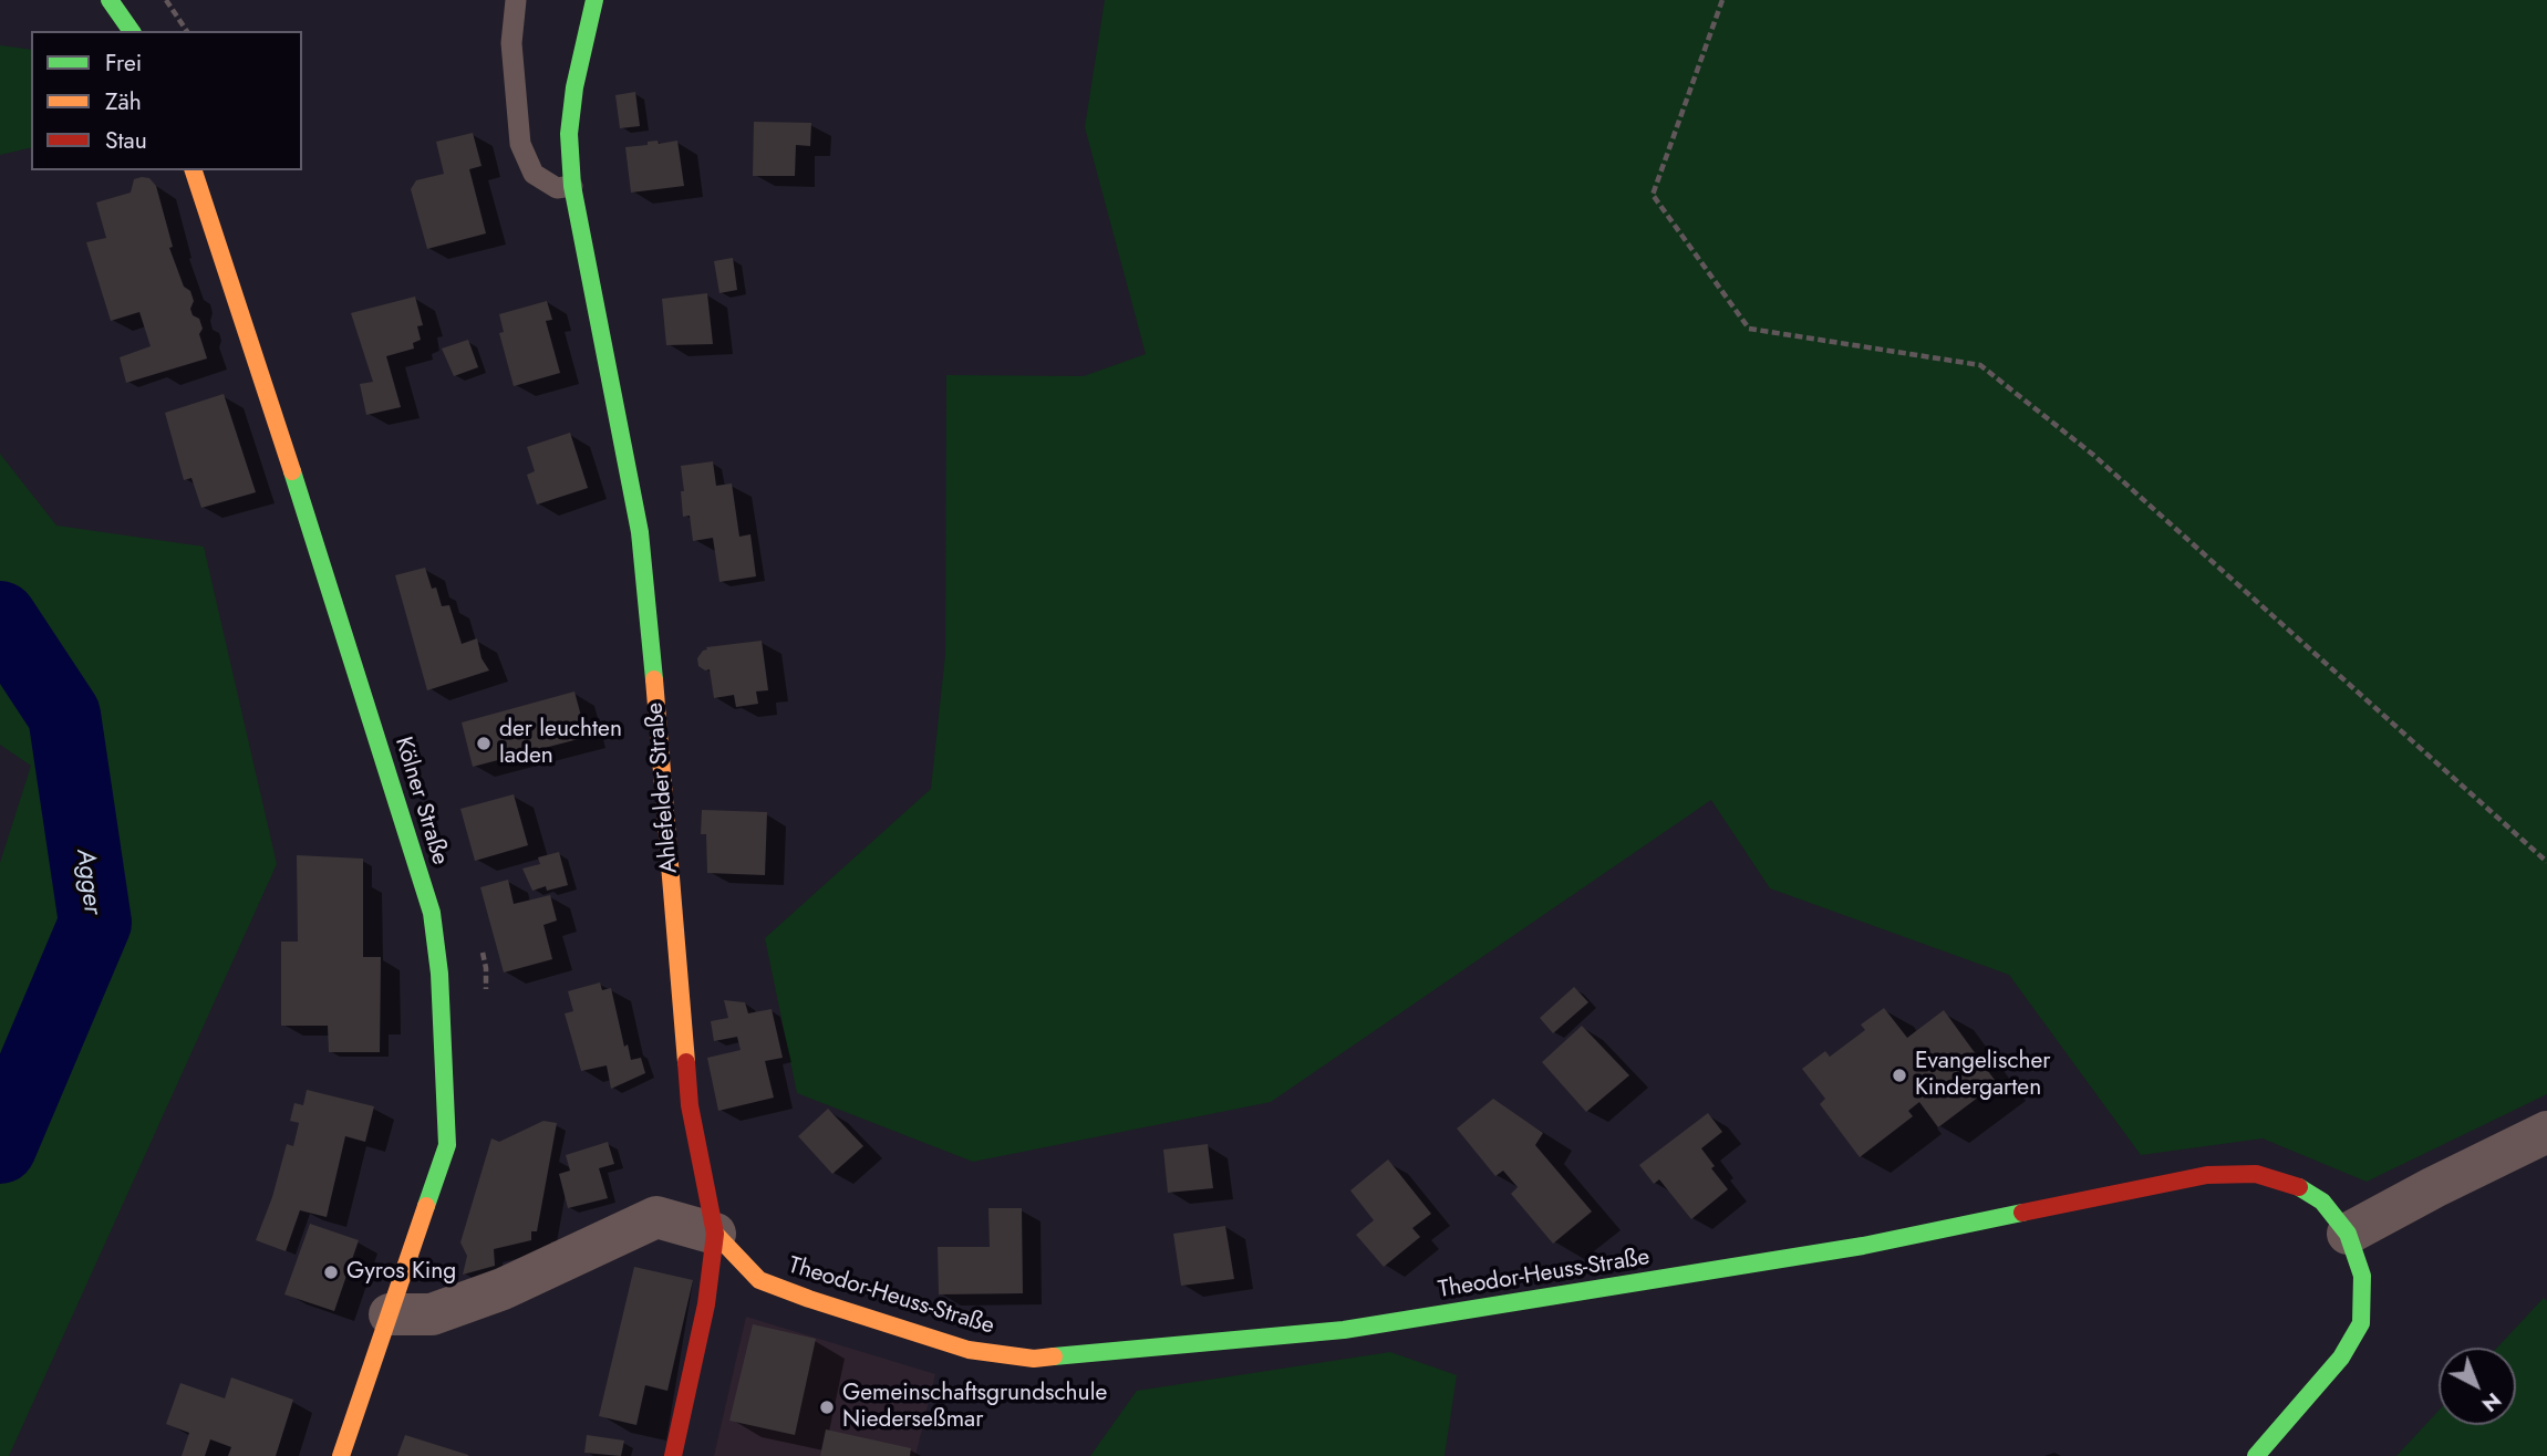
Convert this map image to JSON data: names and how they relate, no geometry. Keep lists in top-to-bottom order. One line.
{"streets":{"street":["Ahlefelder Straße","Kölner Straße","Theodor-Heuss-Straße"]},"crossings":[["Ahlefelder Straße","Theodor-Heuss-Straße"]],"water":["Agger"],"places":["der leuchten laden","Evangelischer Kindergarten","Gyros King","Gemeinschaftsgrundschule Niederseßmar"],"legend":["Frei","Zäh","Stau"],"north":"bottom right"}
